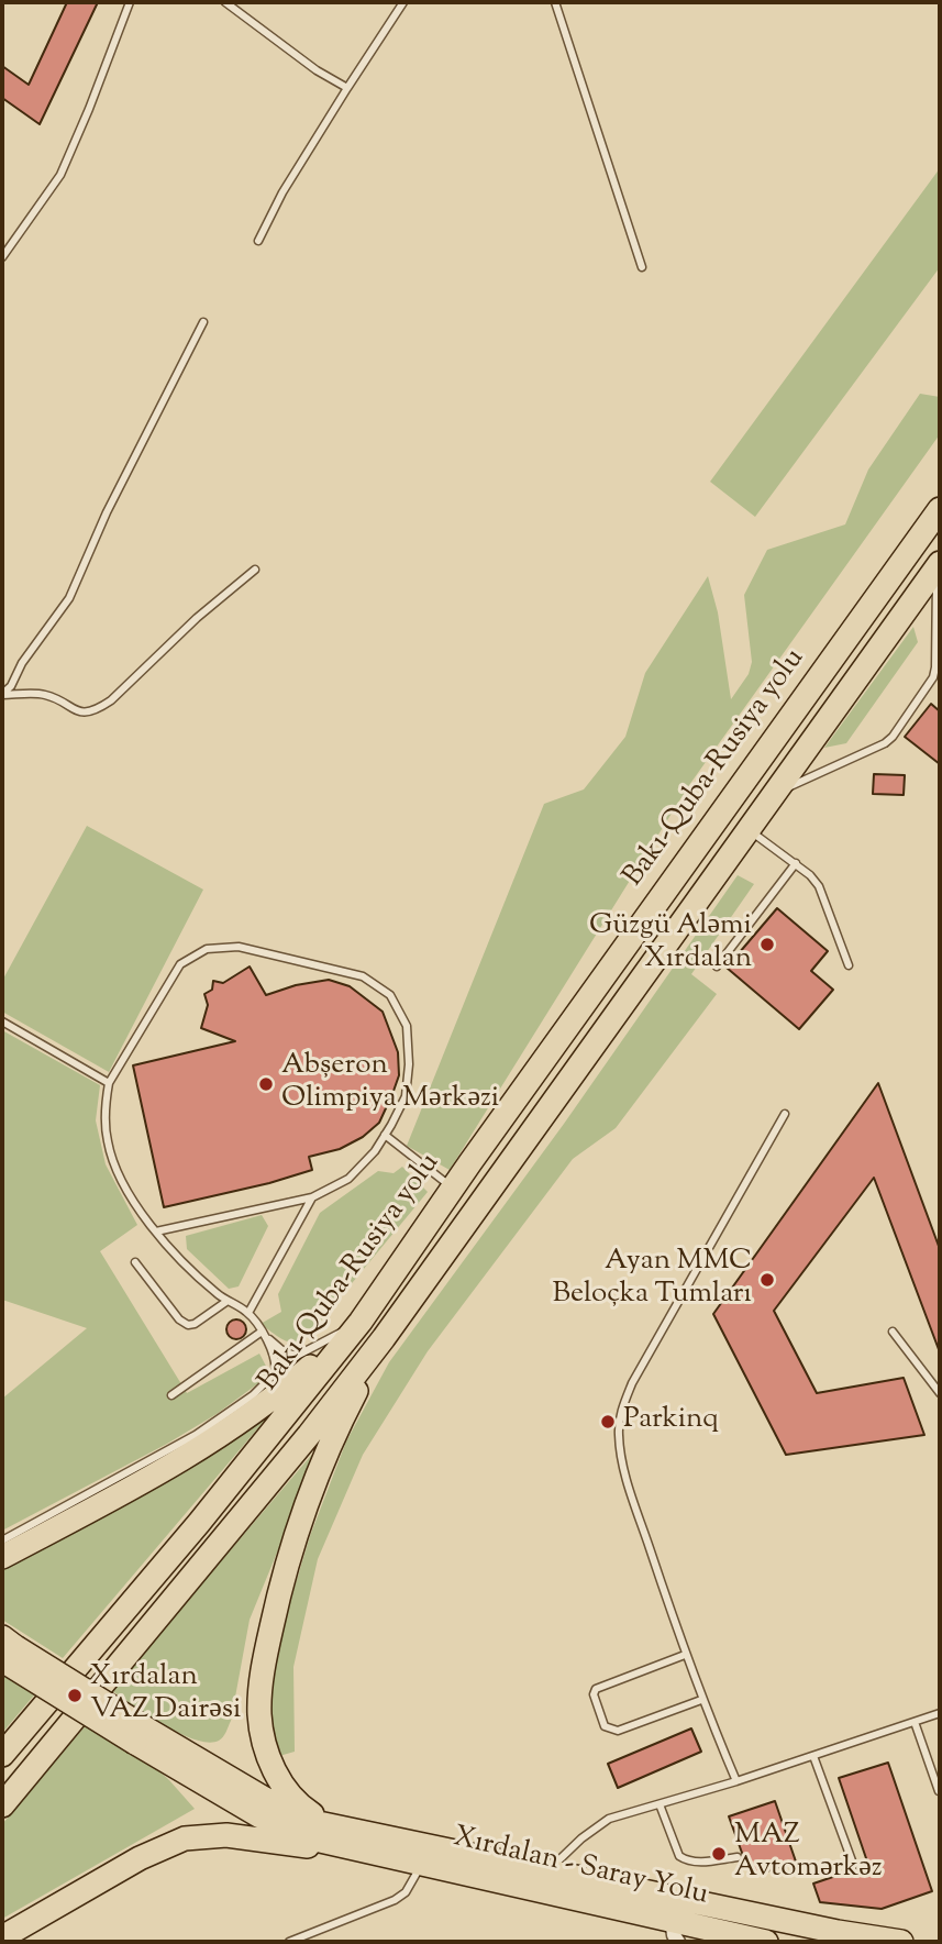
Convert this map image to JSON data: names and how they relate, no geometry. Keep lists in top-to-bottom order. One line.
{"streets":{"highway":["Bakı-Quba-Rusiya yolu","Xırdalan - Saray Yolu"]},"places":["Güzgü Aləmi Xırdalan","Abşeron Olimpiya Mərkəzi","Ayan MMC Beloçka Tumları","Parkinq","Xırdalan VAZ Dairəsi","MAZ Avtomərkəz"]}
